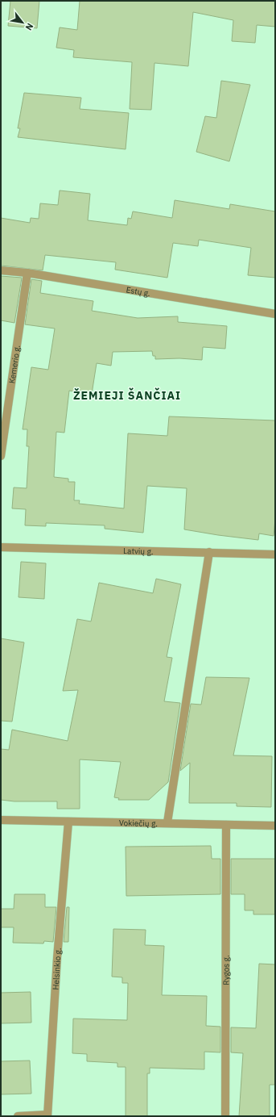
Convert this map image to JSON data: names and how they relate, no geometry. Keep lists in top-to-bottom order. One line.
{"streets":{"street":["Estų g.","Kemerio g.","Latvių g.","Vokiečių g.","Helsinkio g.","Rygos g."]},"crossings":[["Estų g.","Kemerio g."],["Vokiečių g.","Helsinkio g."],["Vokiečių g.","Rygos g."]],"districts":["ŽEMIEJI ŠANČIAI"],"north":"bottom right"}
